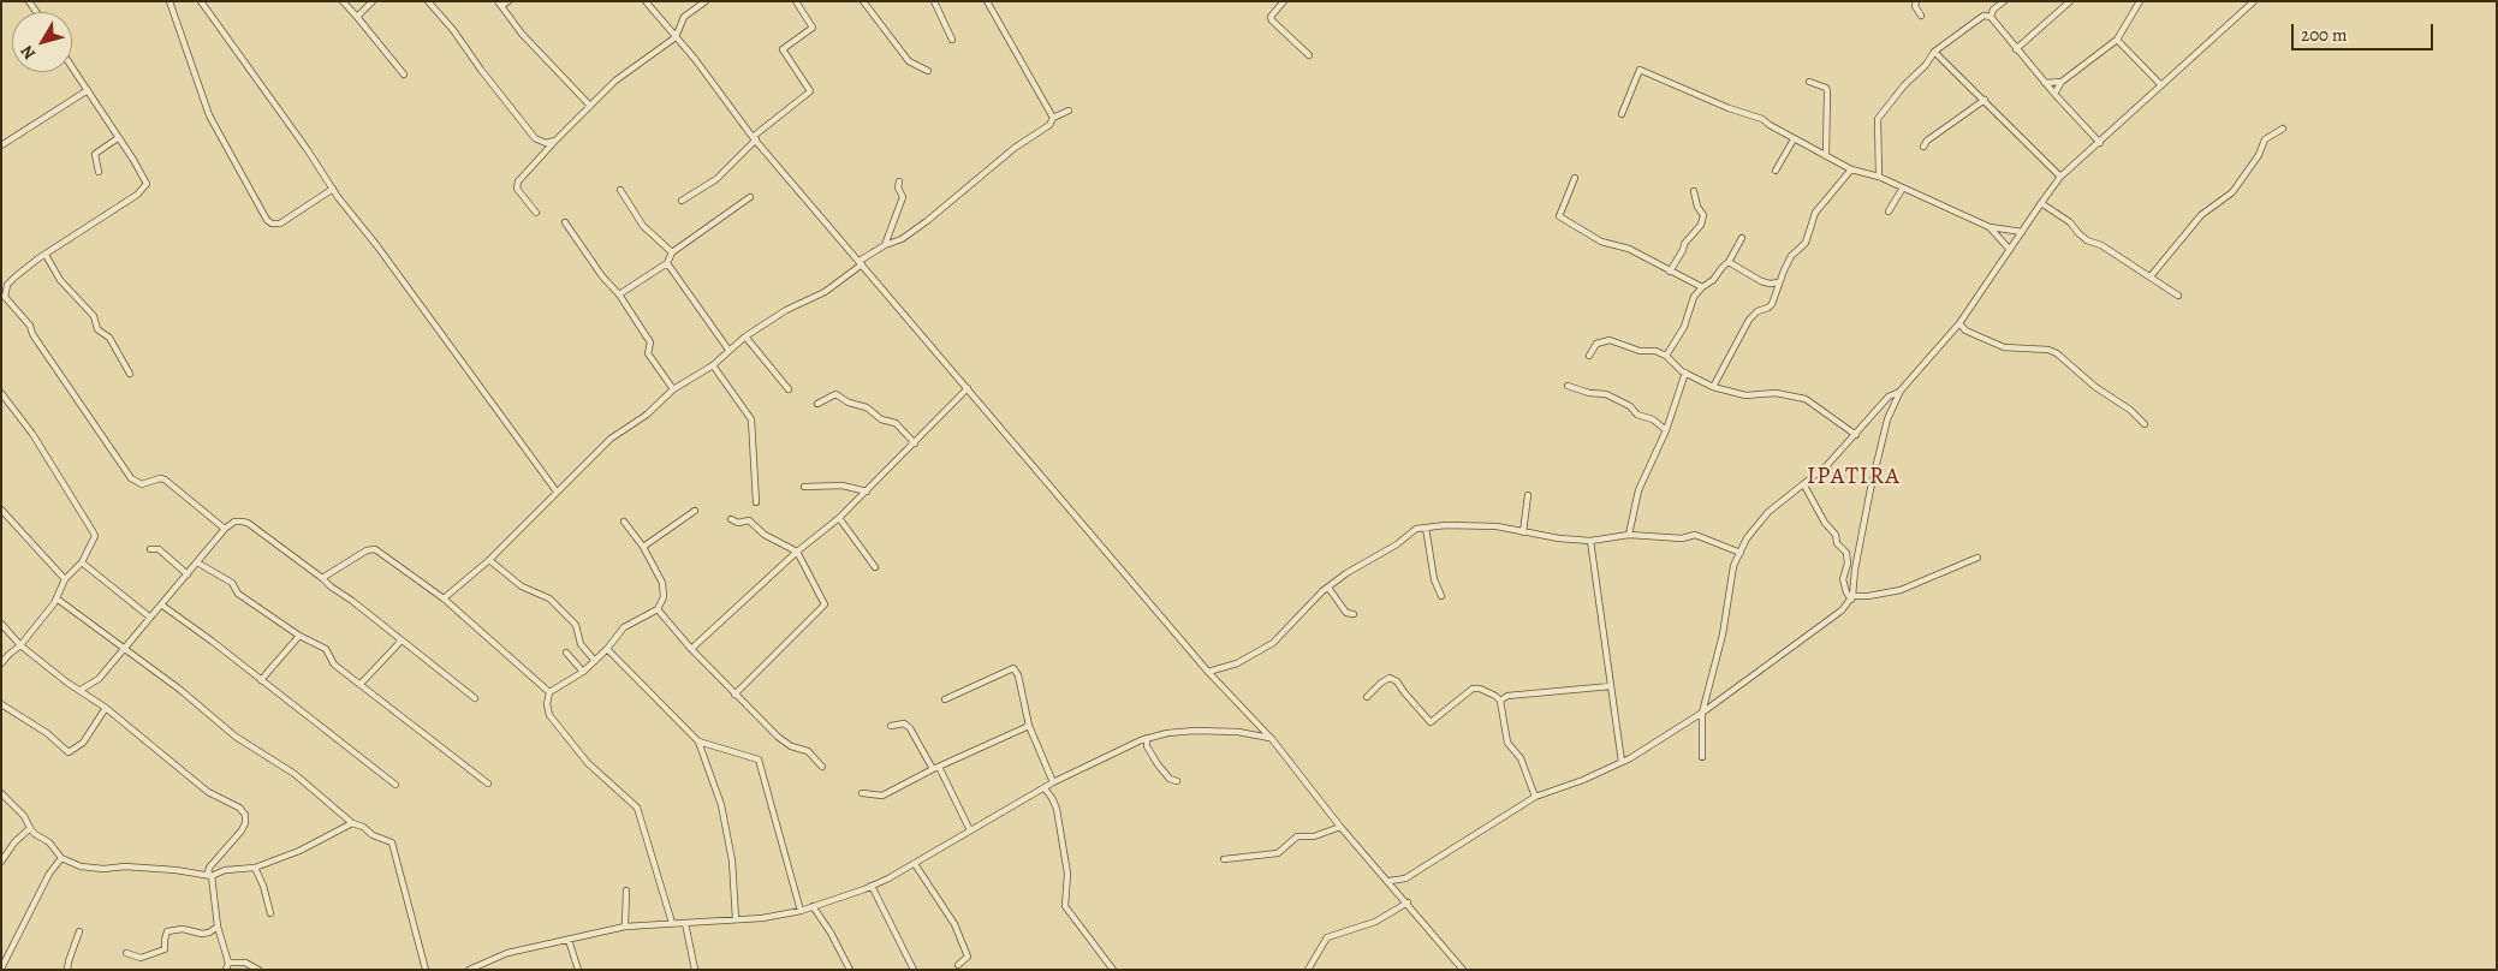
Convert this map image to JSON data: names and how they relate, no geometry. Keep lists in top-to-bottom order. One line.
{"districts":["IPATIRA"],"scale_bar":"200 m","north":"bottom left"}
